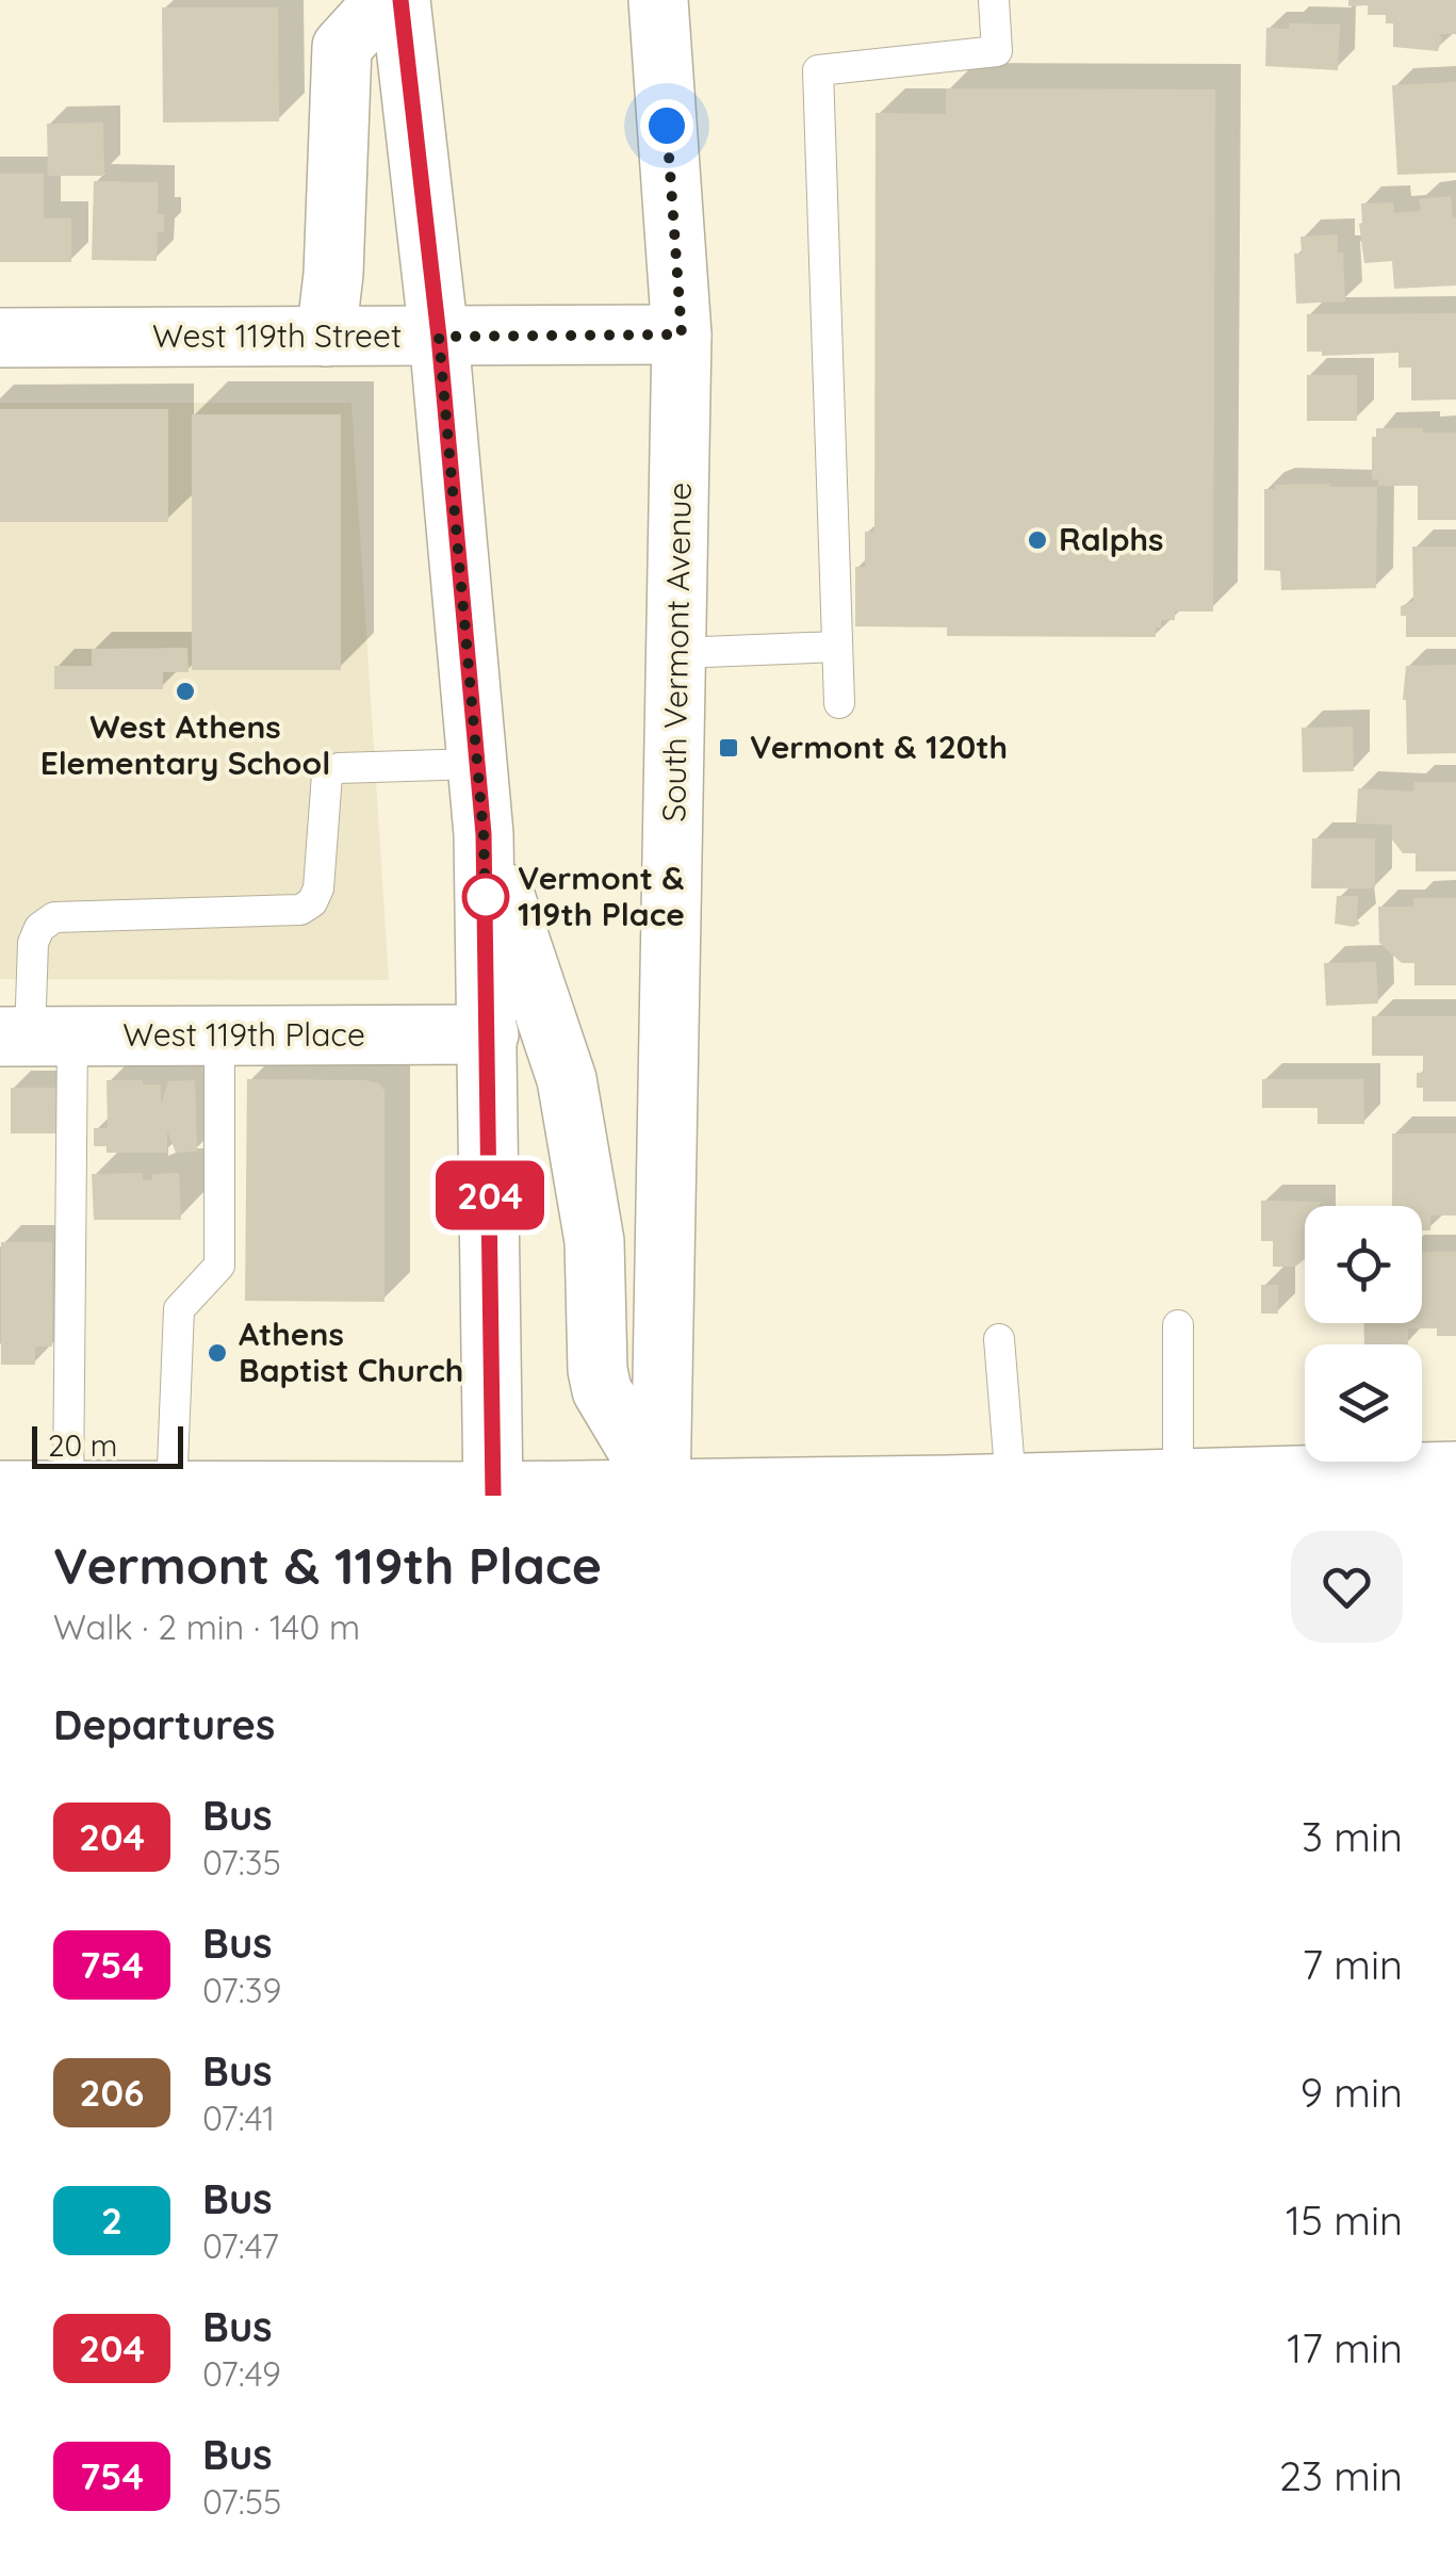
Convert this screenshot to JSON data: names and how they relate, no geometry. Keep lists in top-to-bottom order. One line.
{"streets":{"main road":["West 119th Street","South Vermont Avenue","West 119th Place"]},"crossings":[["West 119th Street","South Vermont Avenue"]],"places":{"other":["Ralphs","West Athens Elementary School","Vermont & 119th Place","Athens Baptist Church"],"transit":["Vermont & 120th"]},"lines":["bus line 204"],"scale_bar":"20 m","page":{"on_map":"204","scale":"20 m","heading":[["Vermont & 119th Place","Walk · 2 min · 140 m"],"Departures"],"list":[{"mark":"204","name":"Bus","note":"07:35","value":"3 min"},{"mark":"754","name":"Bus","note":"07:39","value":"7 min"},{"mark":"206","name":"Bus","note":"07:41","value":"9 min"},{"mark":"2","name":"Bus","note":"07:47","value":"15 min"},{"mark":"204","name":"Bus","note":"07:49","value":"17 min"},{"mark":"754","name":"Bus","note":"07:55","value":"23 min"}]}}
